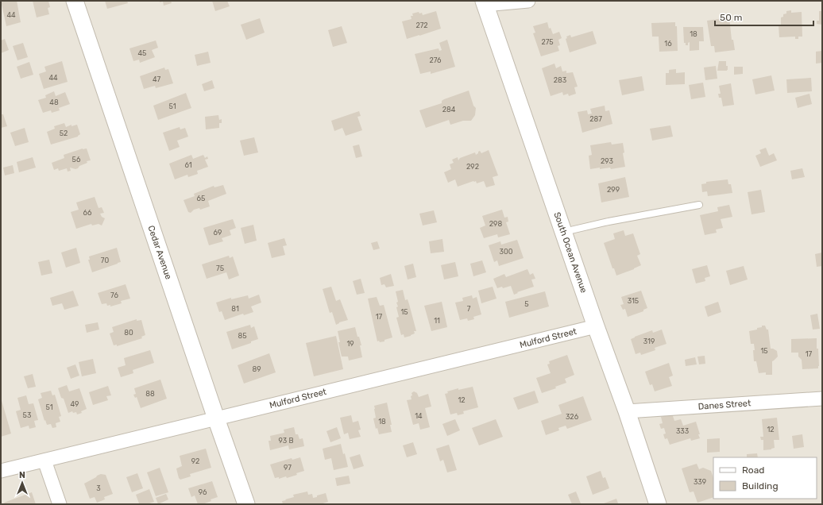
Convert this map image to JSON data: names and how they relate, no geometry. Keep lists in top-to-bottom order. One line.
{"streets":{"street":["Cedar Avenue","South Ocean Avenue","Mulford Street","Danes Street"]},"crossings":[["Cedar Avenue","Mulford Street"],["South Ocean Avenue","Mulford Street"],["South Ocean Avenue","Danes Street"]],"house_numbers":["44","272","18","275","16","45","276","44","47","283","48","51","284","287","52","56","293","61","292","299","65","66","298","69","300","70","75","76","315","5","81","7","15","17","11","80","85","319","19","15","17","89","88","12","49","51","53","14","326","18","12","333","93 B","92","97","339","3","96"],"legend":["Road","Building"],"scale_bar":"50 m","north":"top"}
